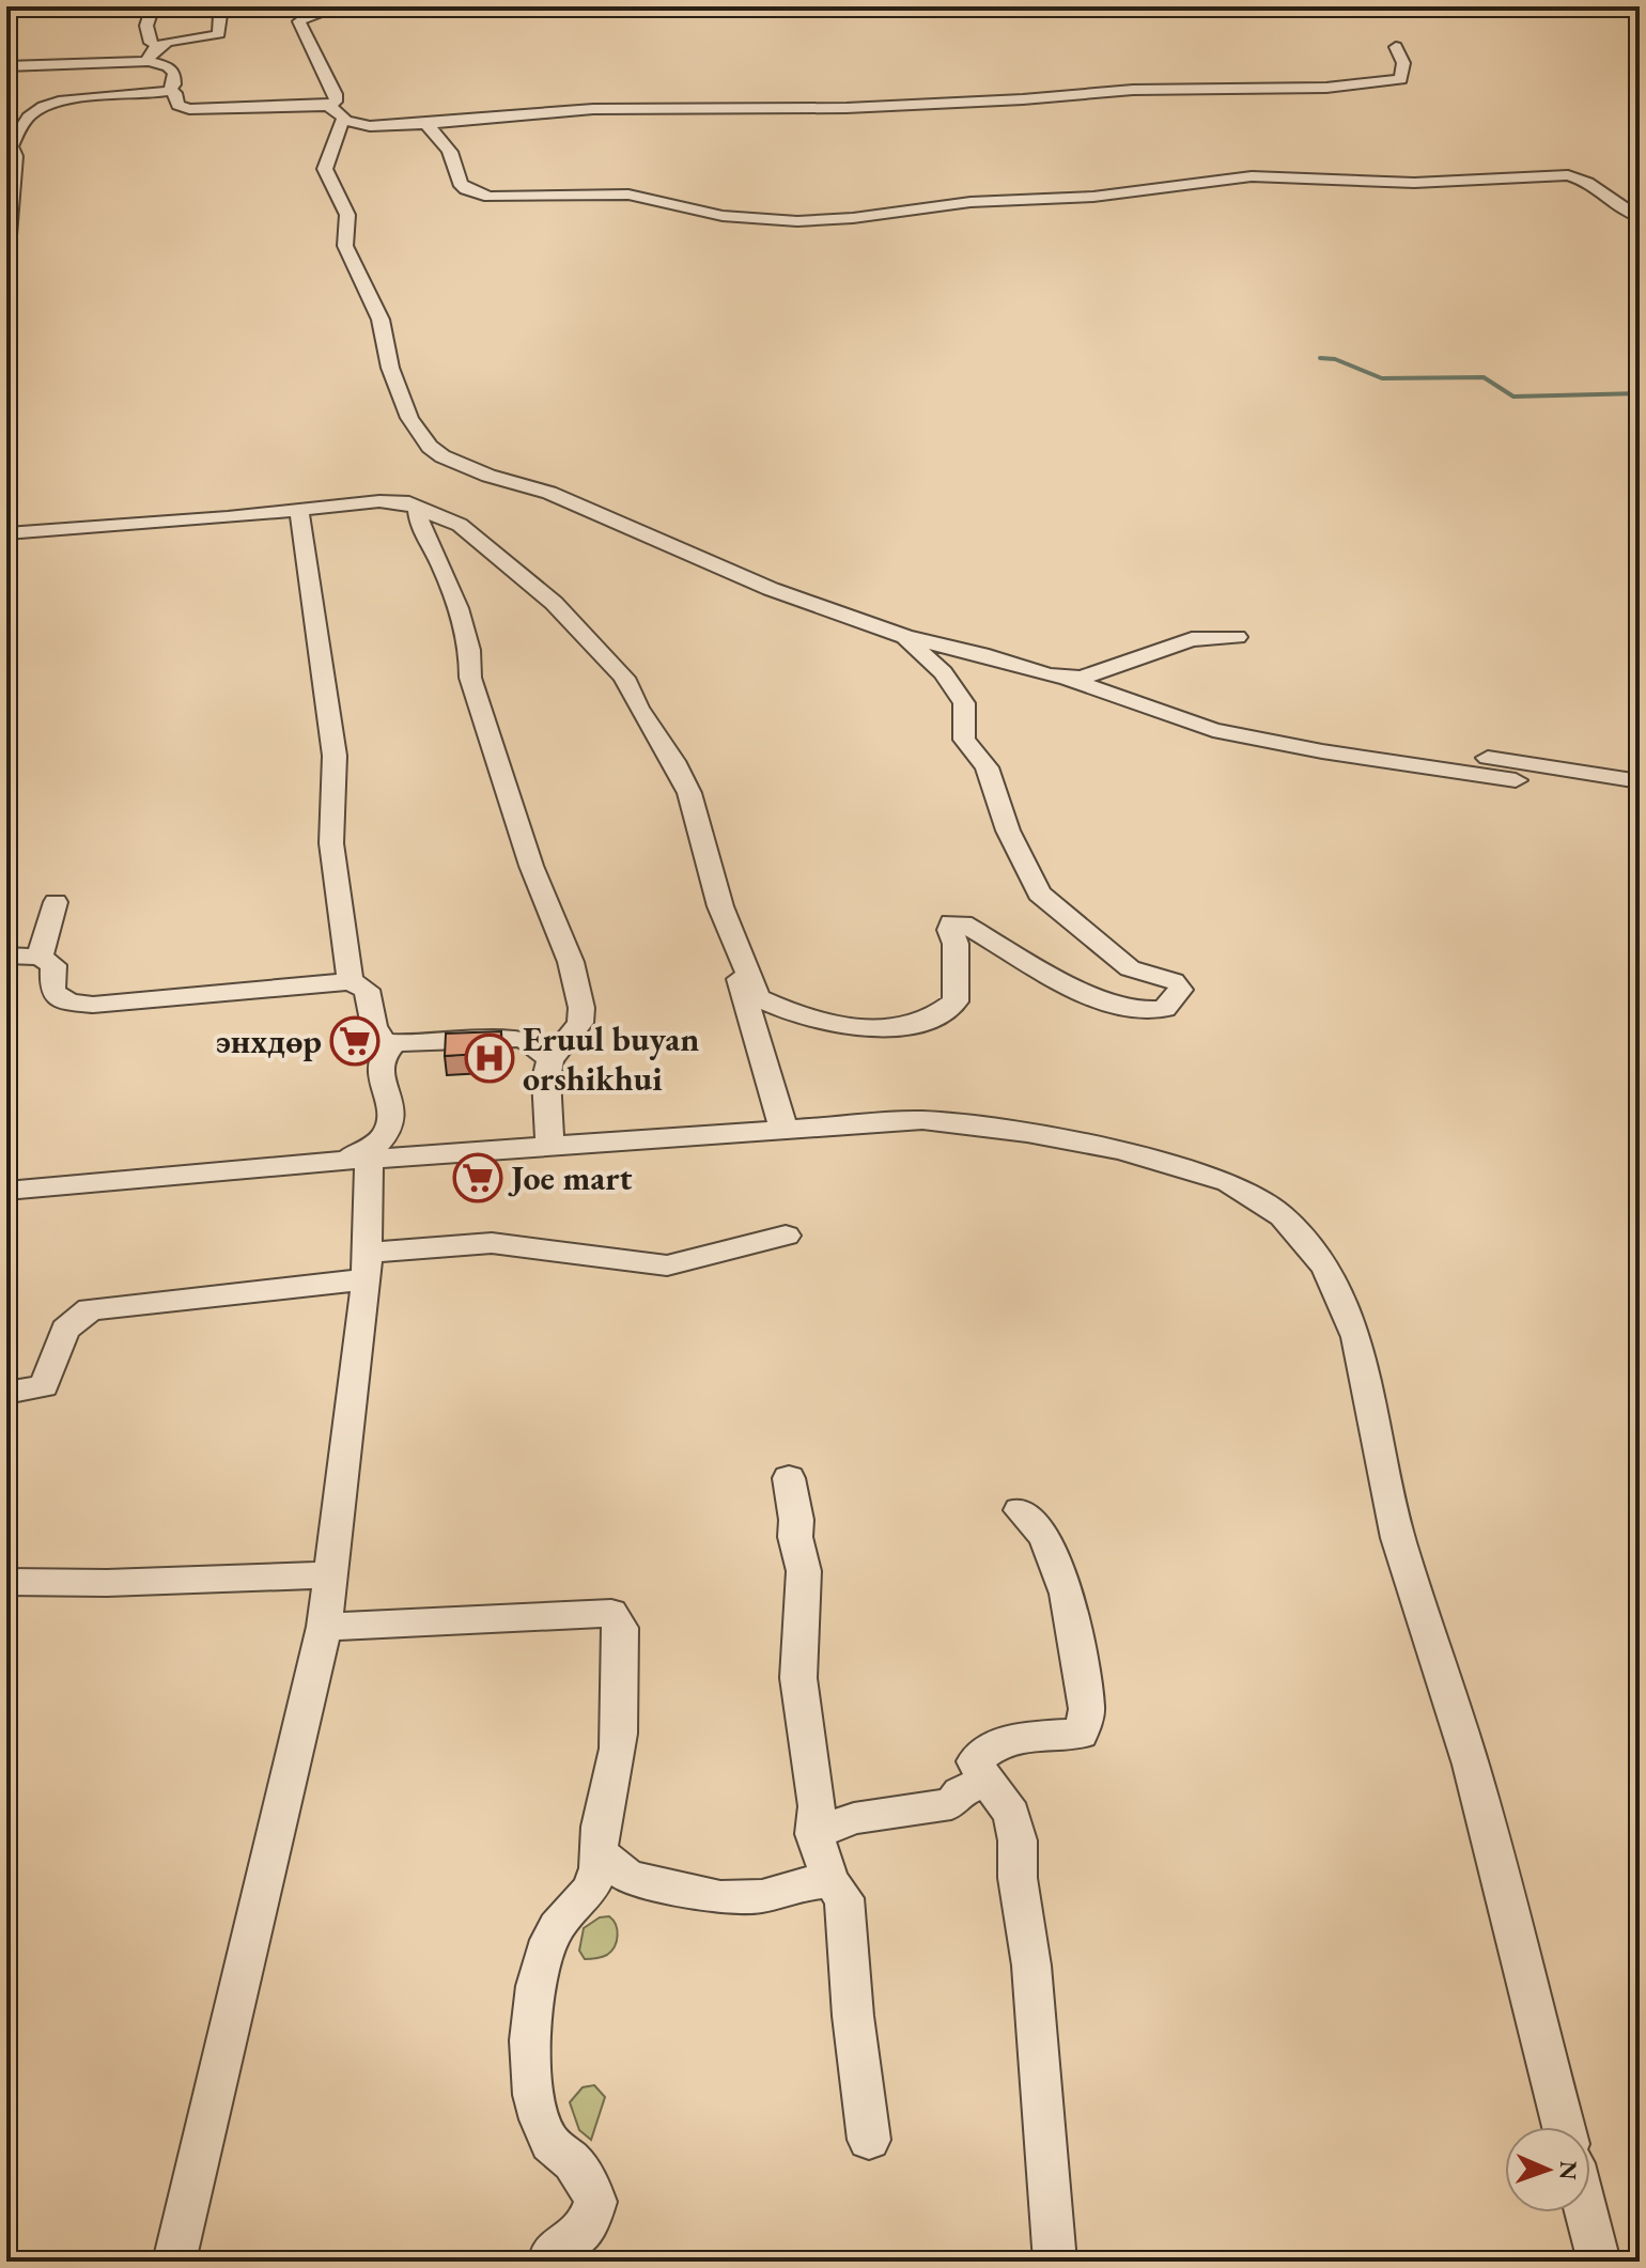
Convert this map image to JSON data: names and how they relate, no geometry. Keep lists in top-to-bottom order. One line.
{"places":{"supermarket":["энхдөр","Joe mart"],"hospital":["Eruul buyan orshikhui"]},"north":"right"}
